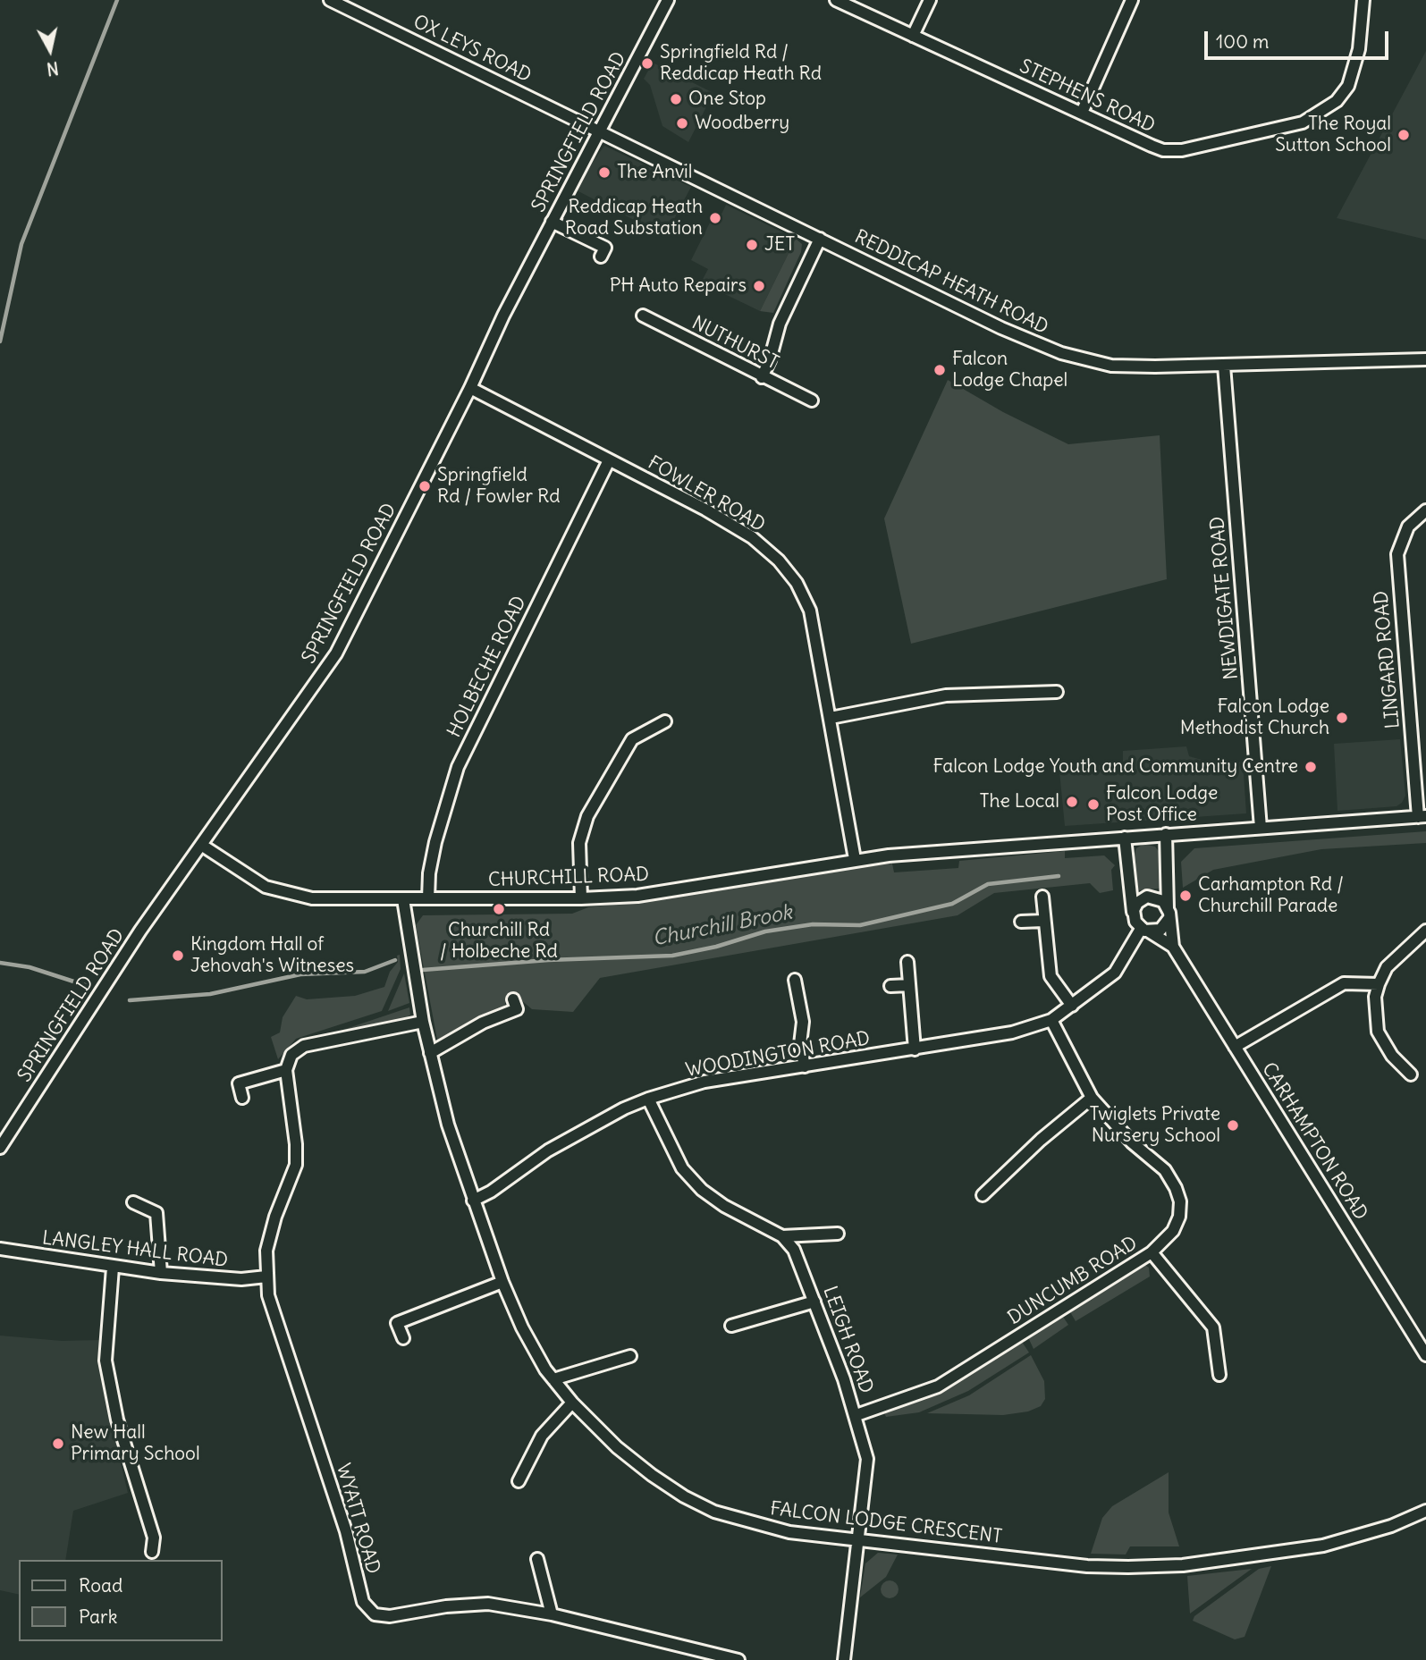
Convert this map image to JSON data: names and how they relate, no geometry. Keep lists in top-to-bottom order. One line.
{"streets":{"street":["OX LEYS ROAD","STEPHENS ROAD","SPRINGFIELD ROAD","REDDICAP HEATH ROAD","NUTHURST","FOWLER ROAD","NEWDIGATE ROAD","LINGARD ROAD","HOLBECHE ROAD","CHURCHILL ROAD","WOODINGTON ROAD","CARHAMPTON ROAD","LANGLEY HALL ROAD","DUNCUMB ROAD","LEIGH ROAD","WYATT ROAD","FALCON LODGE CRESCENT"]},"crossings":[["OX LEYS ROAD","SPRINGFIELD ROAD"],["OX LEYS ROAD","REDDICAP HEATH ROAD"],["SPRINGFIELD ROAD","REDDICAP HEATH ROAD"],["SPRINGFIELD ROAD","FOWLER ROAD"],["SPRINGFIELD ROAD","CHURCHILL ROAD"],["REDDICAP HEATH ROAD","NEWDIGATE ROAD"],["FOWLER ROAD","HOLBECHE ROAD"],["FOWLER ROAD","CHURCHILL ROAD"],["NEWDIGATE ROAD","CHURCHILL ROAD"],["HOLBECHE ROAD","CHURCHILL ROAD"],["CHURCHILL ROAD","CARHAMPTON ROAD"],["CHURCHILL ROAD","FALCON LODGE CRESCENT"],["WOODINGTON ROAD","DUNCUMB ROAD"],["WOODINGTON ROAD","LEIGH ROAD"],["WOODINGTON ROAD","FALCON LODGE CRESCENT"],["LANGLEY HALL ROAD","WYATT ROAD"],["DUNCUMB ROAD","LEIGH ROAD"],["LEIGH ROAD","FALCON LODGE CRESCENT"]],"water":["Churchill Brook"],"places":["Springfield Rd / Reddicap Heath Rd","One Stop","Woodberry","The Royal Sutton School","The Anvil","Reddicap Heath Road Substation","JET","PH Auto Repairs","Falcon Lodge Chapel","Springfield Rd / Fowler Rd","Falcon Lodge Methodist Church","Falcon Lodge Youth and Community Centre","The Local","Falcon Lodge Post Office","Carhampton Rd / Churchill Parade","Churchill Rd / Holbeche Rd","Kingdom Hall of Jehovah's Witneses","Twiglets Private Nursery School","New Hall Primary School"],"legend":["Road","Park"],"scale_bar":"100 m","north":"bottom"}
